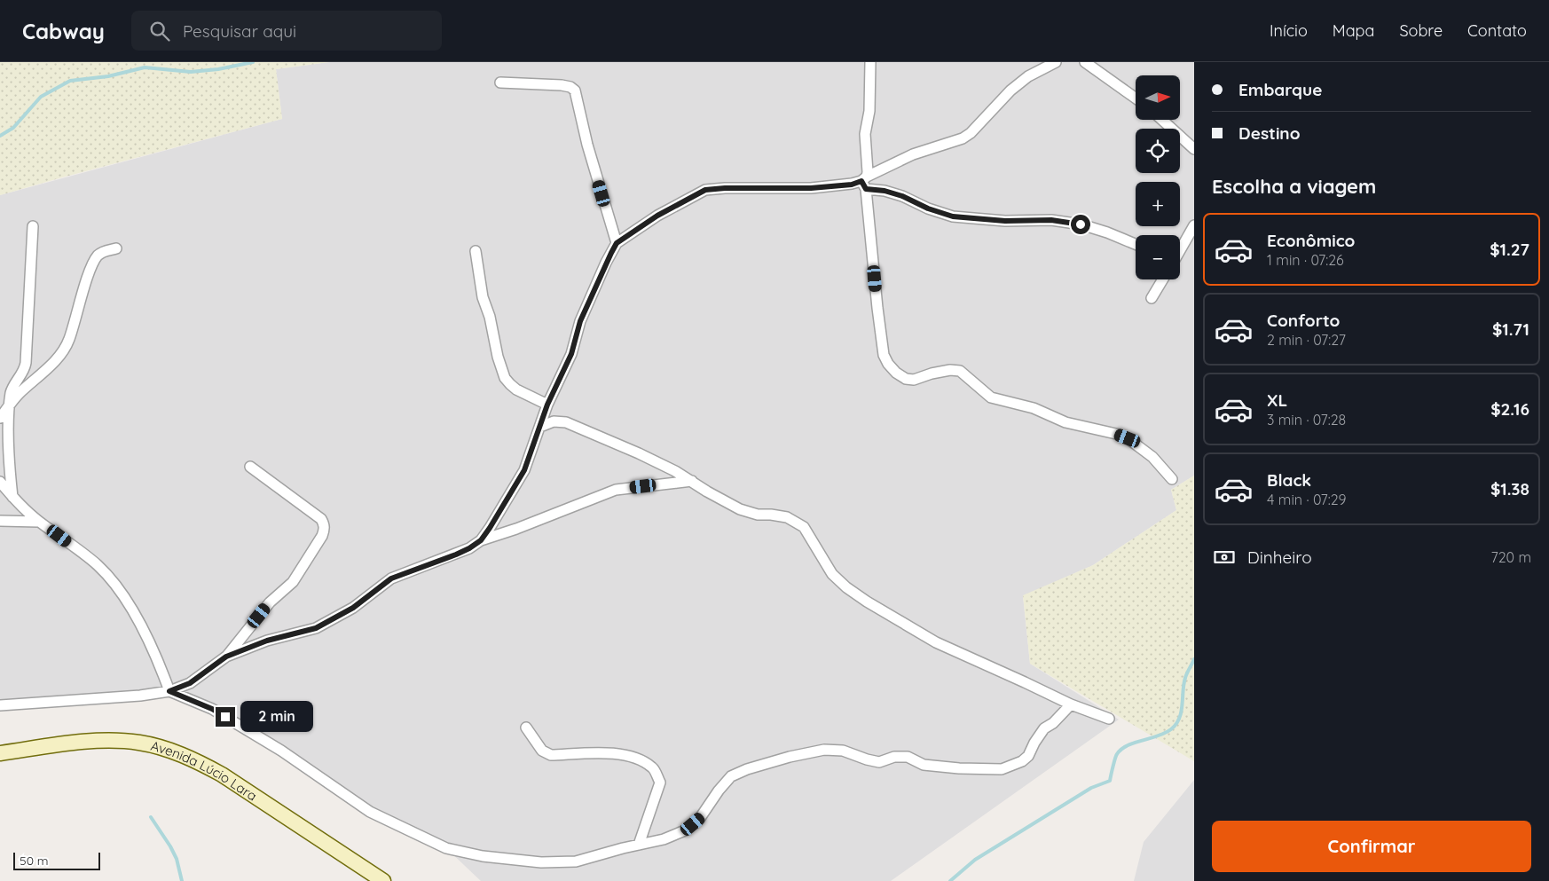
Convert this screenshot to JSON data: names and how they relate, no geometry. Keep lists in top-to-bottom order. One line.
{"streets":{"main road":["Avenida Lúcio Lara"]},"scale_bar":"50 m","north":"right","page":{"header":"Cabway","search":"Pesquisar aqui","nav":["Início","Mapa","Sobre","Contato"],"banner":["Embarque","Destino"],"map_buttons":["+","−"],"heading":"Escolha a viagem","list":[{"name":"Econômico","note":"1 min · 07:26","value":"$1.27"},{"name":"Conforto","note":"2 min · 07:27","value":"$1.71"},{"name":"XL","note":"3 min · 07:28","value":"$2.16"},{"name":"Black","note":"4 min · 07:29","value":"$1.38"}],"pay":["Dinheiro","720 m"],"bubble":"2 min","buttons":"Confirmar","scale":"50 m"}}
